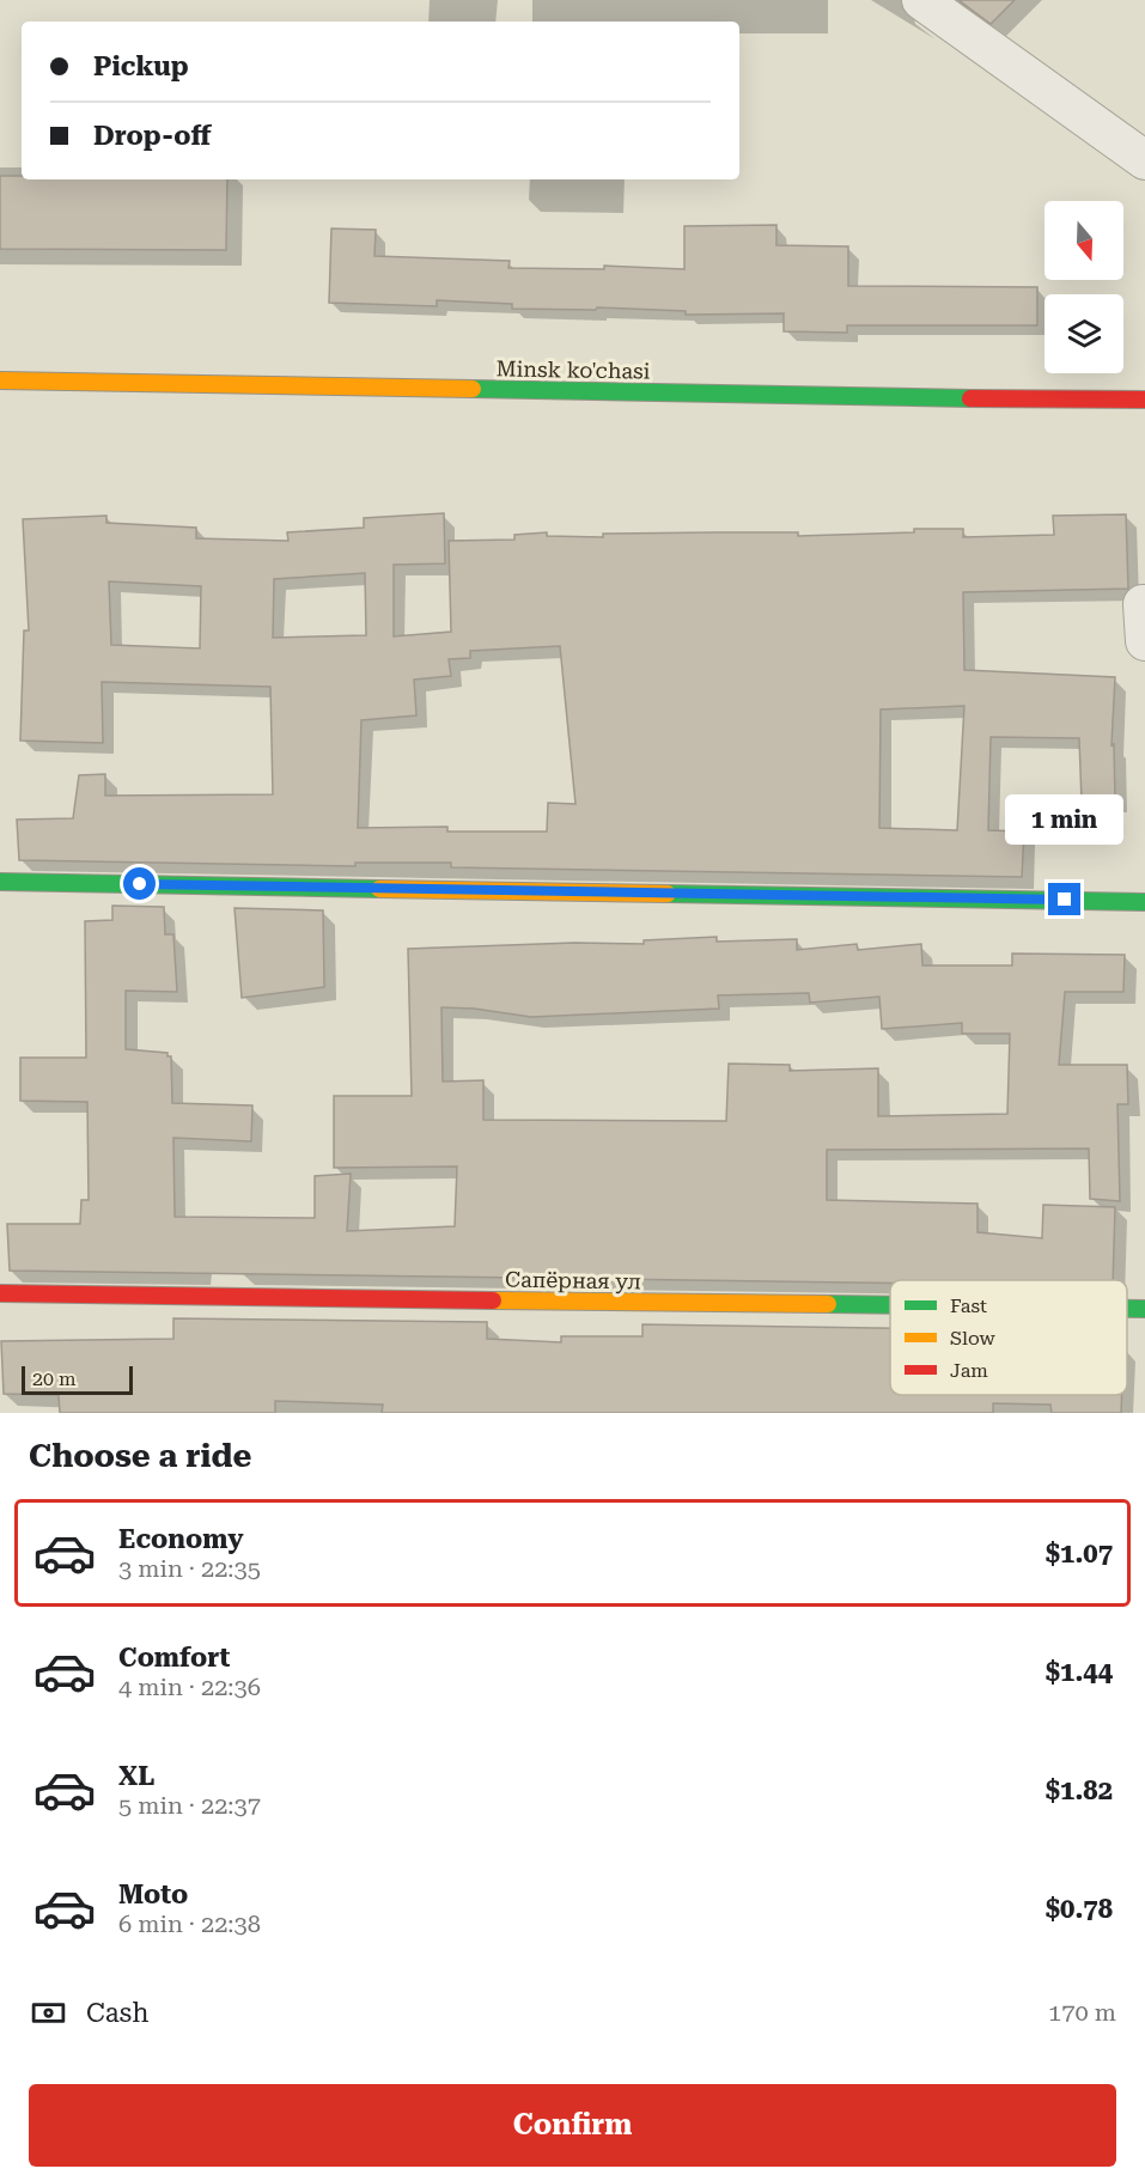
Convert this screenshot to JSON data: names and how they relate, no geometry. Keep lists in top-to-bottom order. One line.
{"streets":{"street":["Minsk ko'chasi","Сапёрная ул"]},"legend":["Fast","Slow","Jam"],"scale_bar":"20 m","north":"bottom","page":{"banner":["Pickup","Drop-off"],"bubble":"1 min","scale":"20 m","heading":"Choose a ride","list":[{"name":"Economy","note":"3 min · 22:35","value":"$1.07"},{"name":"Comfort","note":"4 min · 22:36","value":"$1.44"},{"name":"XL","note":"5 min · 22:37","value":"$1.82"},{"name":"Moto","note":"6 min · 22:38","value":"$0.78"}],"pay":["Cash","170 m"],"buttons":"Confirm"}}
